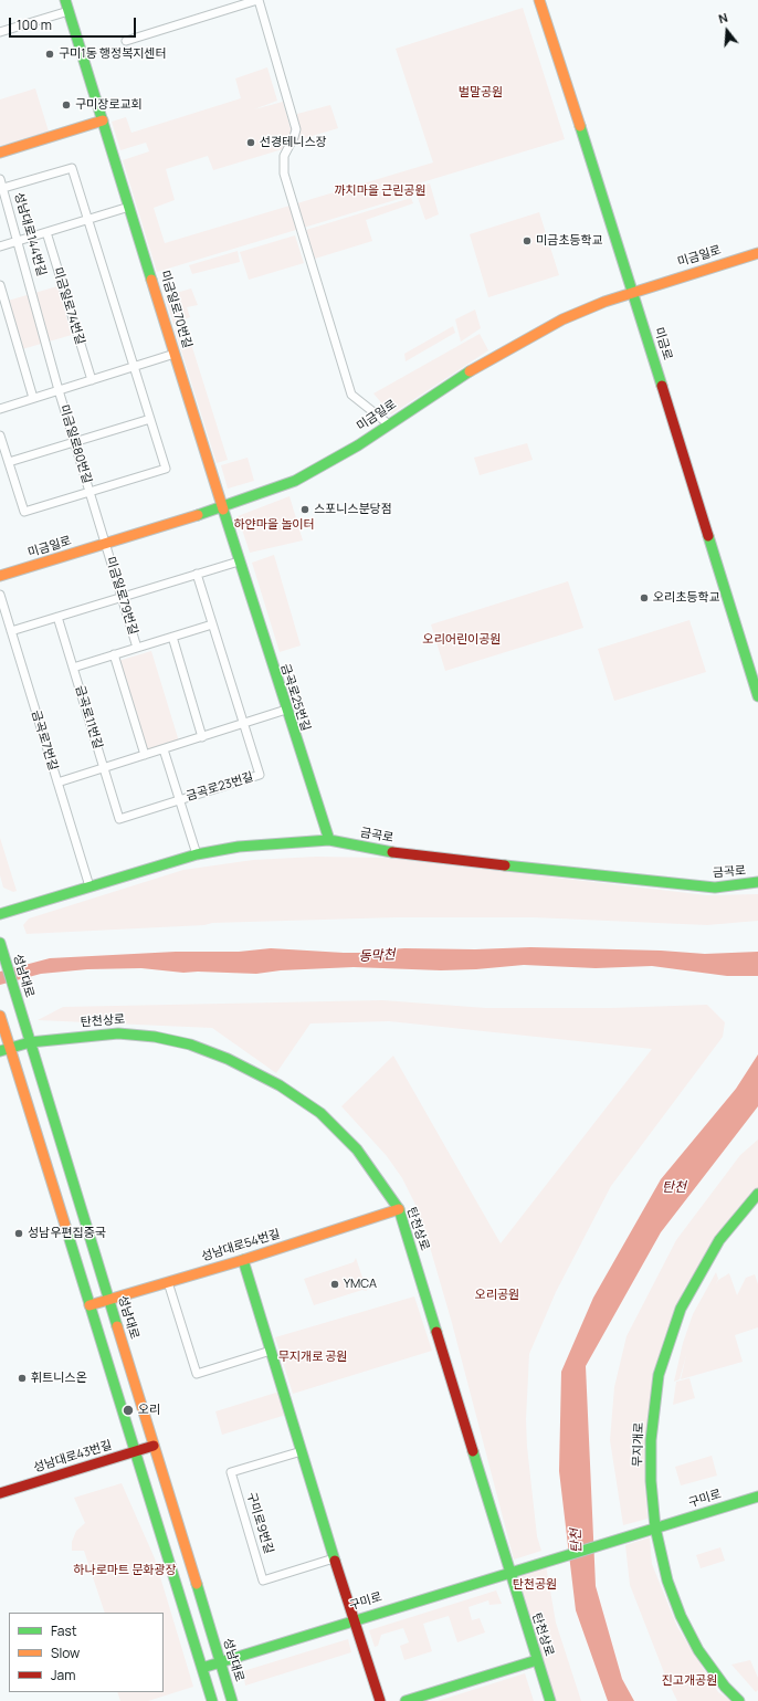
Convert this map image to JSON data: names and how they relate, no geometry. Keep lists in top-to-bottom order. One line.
{"streets":{"street":["성남대로144번길","미금일로","미금일로74번길","미금일로70번길","미금로","미금일로80번길","미금일로79번길","금곡로25번길","금곡로11번길","금곡로7번길","금곡로23번길","금곡로","성남대로","탄천상로","성남대로54번길","무지개로","성남대로43번길","구미로","구미로9번길"]},"crossings":[["성남대로144번길","미금일로80번길"],["미금일로","미금일로70번길"],["미금일로","미금로"],["미금일로","미금일로80번길"],["미금일로","미금일로79번길"],["미금일로","금곡로25번길"],["미금일로70번길","금곡로25번길"],["미금일로80번길","미금일로79번길"],["금곡로25번길","금곡로"],["금곡로11번길","금곡로23번길"],["금곡로7번길","금곡로"],["성남대로","탄천상로"],["성남대로","성남대로54번길"],["성남대로","성남대로43번길"],["성남대로","구미로"],["탄천상로","성남대로54번길"],["탄천상로","구미로"],["무지개로","구미로"]],"water":["동막천","탄천"],"parks":["벌말공원","까치마을 근린공원","하얀마을 놀이터","오리어린이공원","오리공원","무지개로 공원","하나로마트 문화광장","탄천공원","진고개공원"],"places":["구미1동 행정복지센터","구미장로교회","선경테니스장","미금초등학교","스포니스분당점","오리초등학교","성남우편집중국","YMCA","휘트니스온","오리"],"legend":["Fast","Slow","Jam"],"scale_bar":"100 m","north":"top"}
